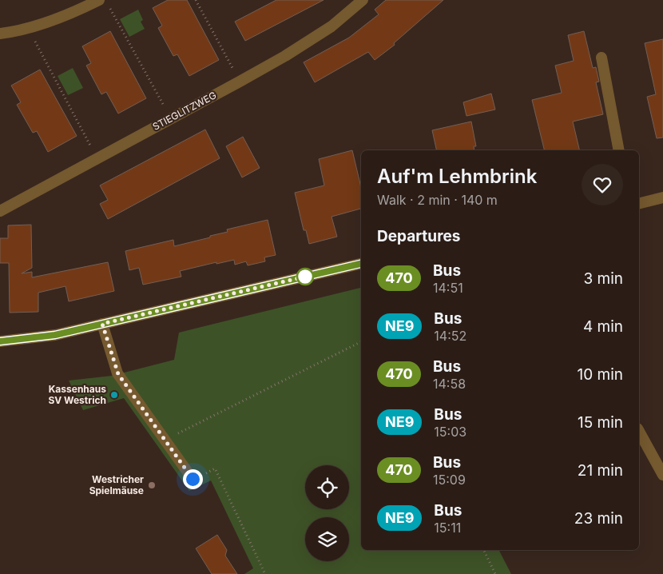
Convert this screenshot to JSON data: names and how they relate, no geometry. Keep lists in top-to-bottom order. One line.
{"streets":{"street":["STIEGLITZWEG"]},"places":["Kassenhaus SV Westrich","Westricher Spielmäuse"],"lines":["bus line 470"],"page":{"heading":[["Auf'm Lehmbrink","Walk · 2 min · 140 m"],"Departures"],"list":[{"mark":"470","name":"Bus","note":"14:51","value":"3 min"},{"mark":"NE9","name":"Bus","note":"14:52","value":"4 min"},{"mark":"470","name":"Bus","note":"14:58","value":"10 min"},{"mark":"NE9","name":"Bus","note":"15:03","value":"15 min"},{"mark":"470","name":"Bus","note":"15:09","value":"21 min"},{"mark":"NE9","name":"Bus","note":"15:11","value":"23 min"}]}}
